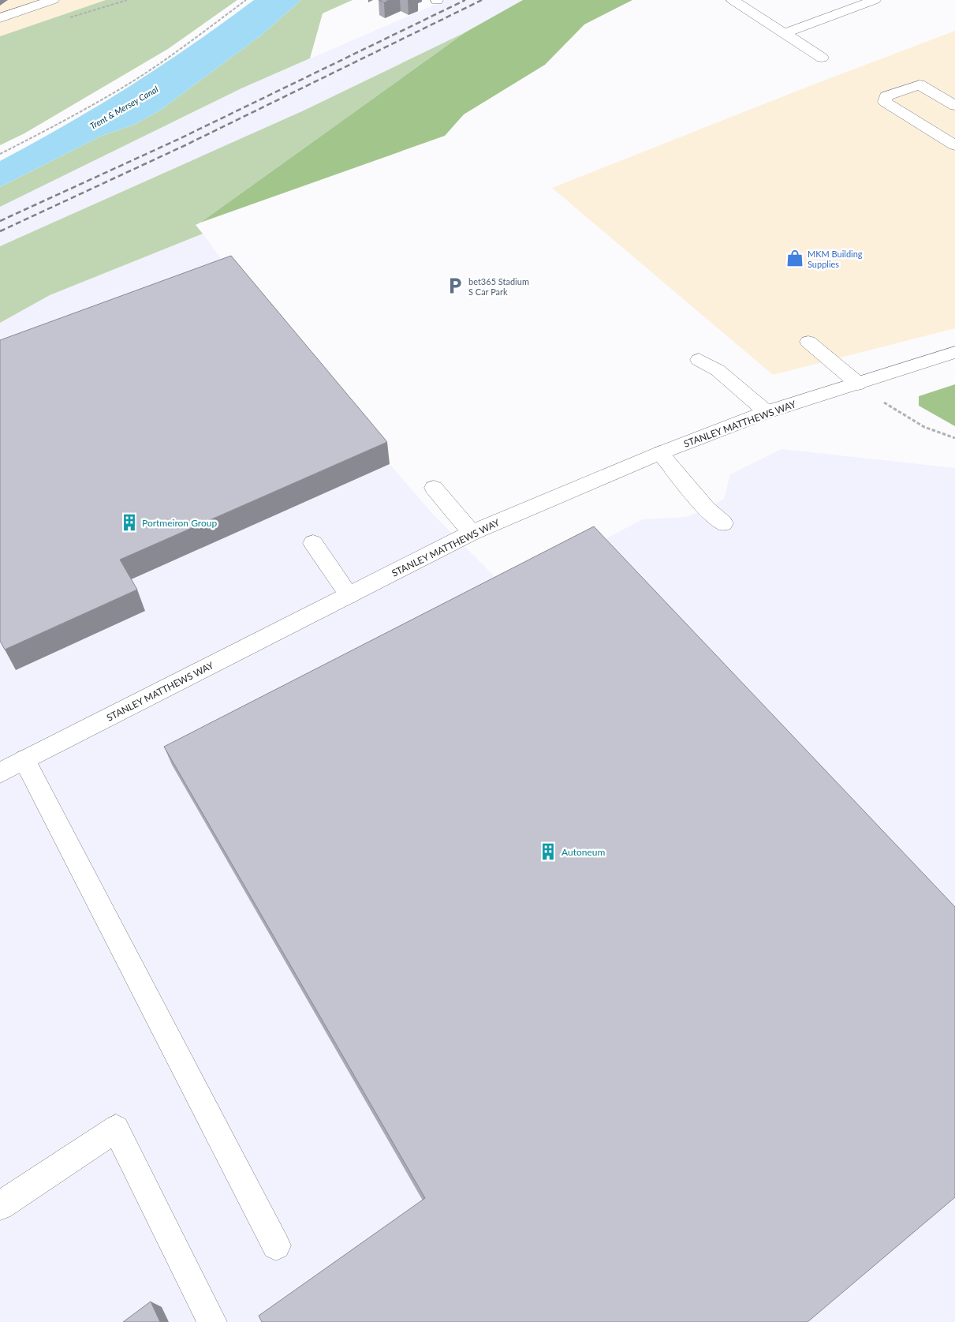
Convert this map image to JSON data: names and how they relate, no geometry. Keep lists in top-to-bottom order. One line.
{"streets":{"main road":["STANLEY MATTHEWS WAY"]},"water":["Trent & Mersey Canal"],"places":{"shop":["MKM Building Supplies"],"parking":["bet365 Stadium S Car Park"],"building":["Portmeiron Group","Autoneum"]}}
